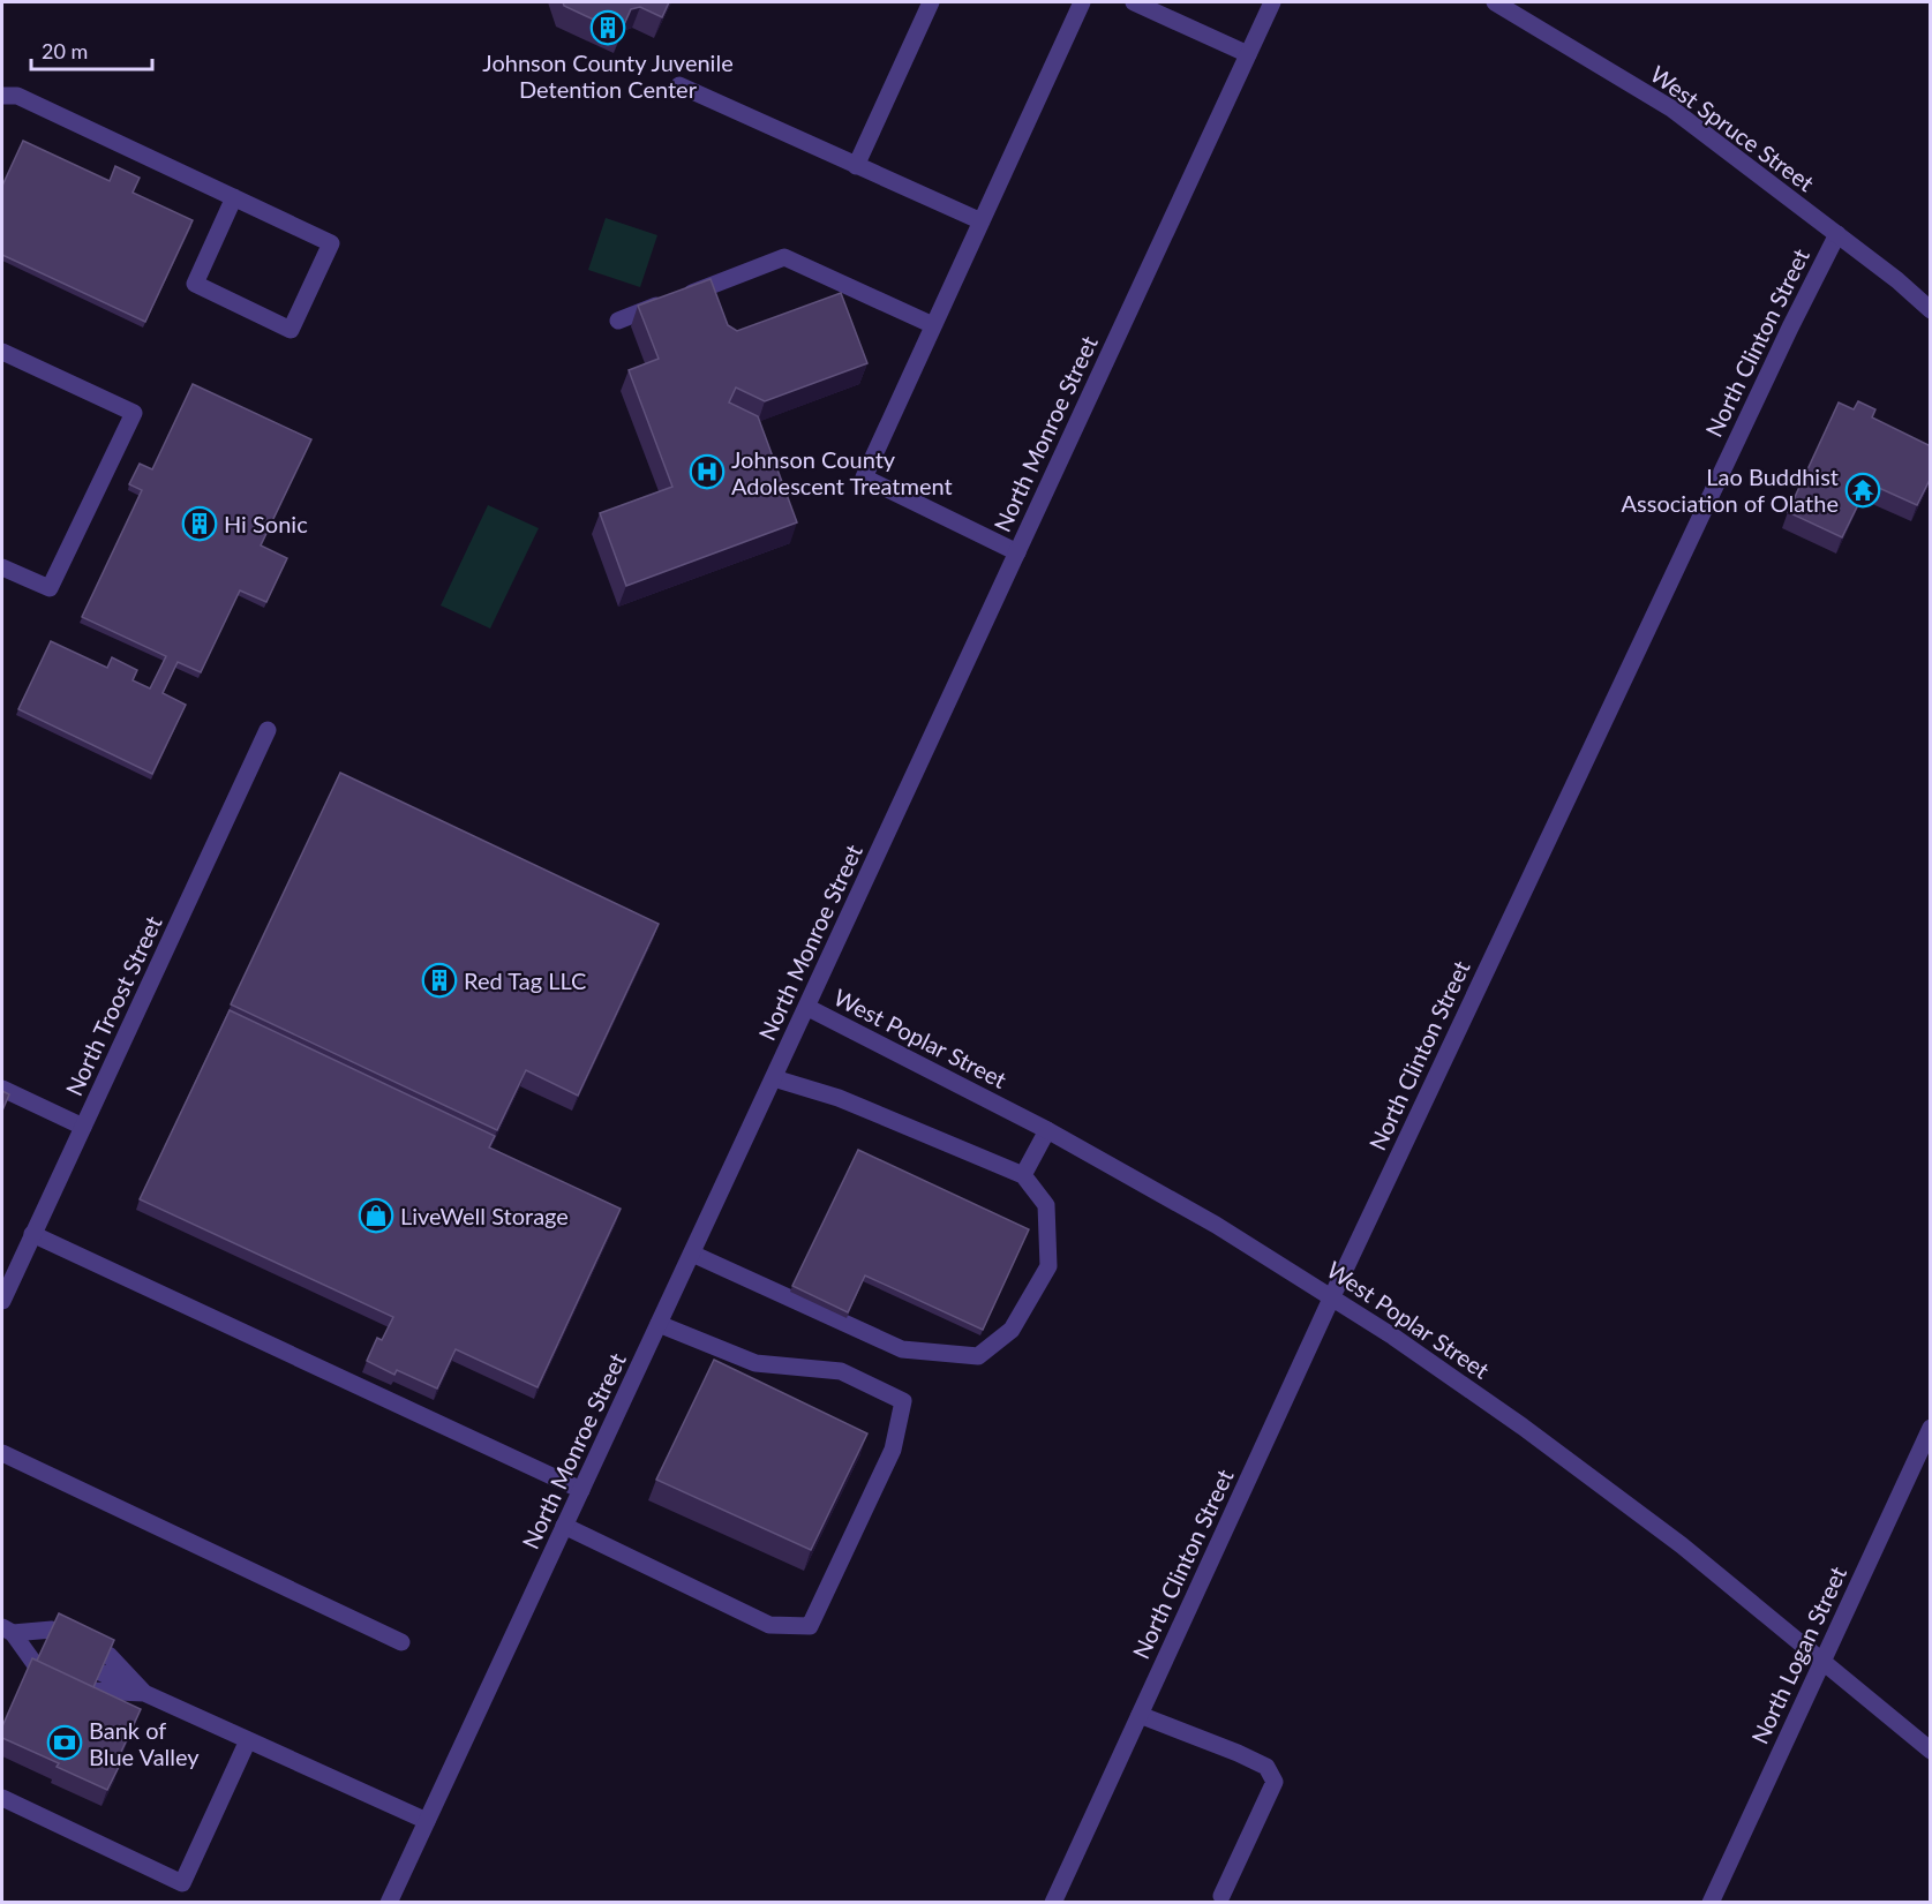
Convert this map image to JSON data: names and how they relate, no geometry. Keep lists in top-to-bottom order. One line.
{"streets":{"street":["West Spruce Street","North Clinton Street","North Monroe Street","North Troost Street","West Poplar Street","North Logan Street"]},"crossings":[["West Spruce Street","North Clinton Street"],["North Clinton Street","West Poplar Street"],["North Monroe Street","West Poplar Street"],["West Poplar Street","North Logan Street"]],"places":{"building":["Johnson County Juvenile Detention Center","Hi Sonic","Red Tag LLC"],"hospital":["Johnson County Adolescent Treatment"],"temple":["Lao Buddhist Association of Olathe"],"shop":["LiveWell Storage"],"bank":["Bank of Blue Valley"]},"scale_bar":"20 m"}
